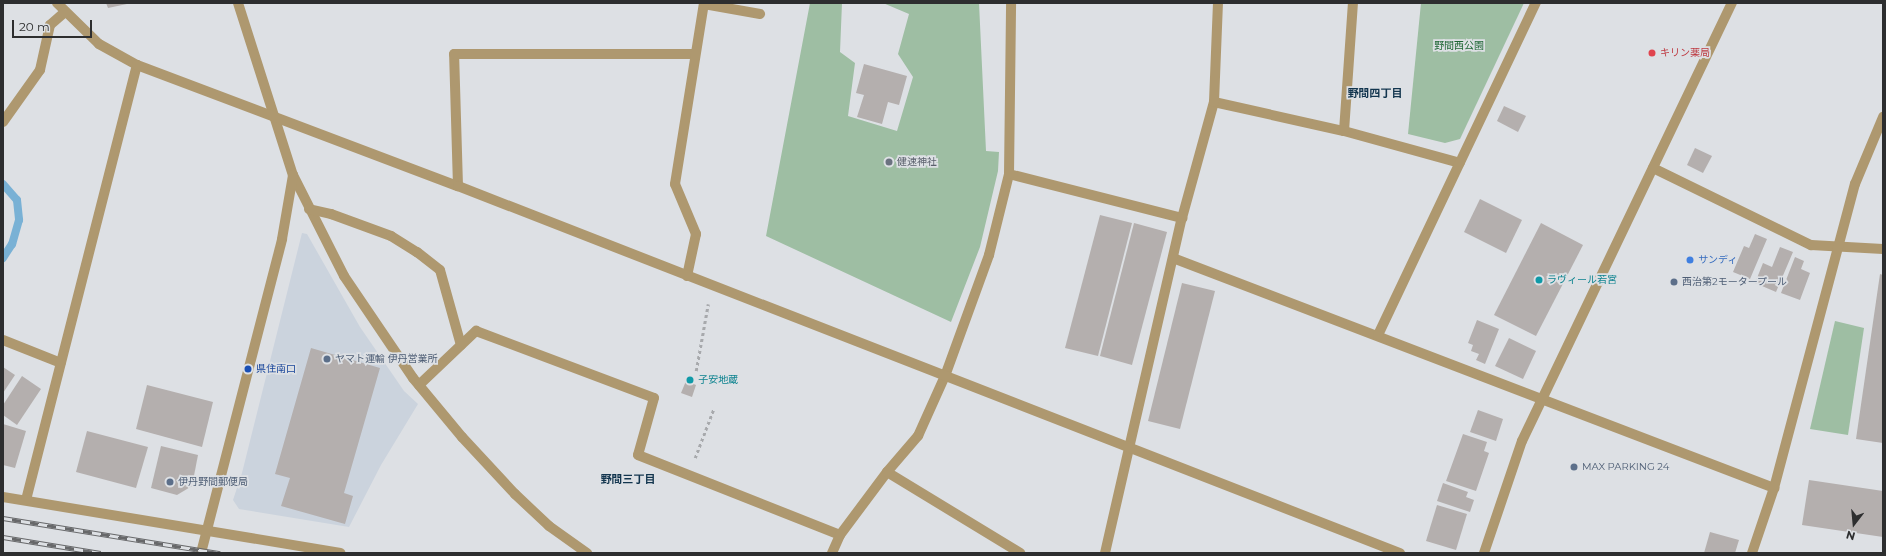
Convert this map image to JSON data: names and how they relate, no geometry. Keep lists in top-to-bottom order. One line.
{"districts":["野間四丁目","野間三丁目"],"parks":["野間西公園"],"places":["キリン薬局","健速神社","サンディ","ラヴィール若宮","西治第2モータープール","ヤマト運輸 伊丹営業所","県住南口","子安地蔵","MAX PARKING 24","伊丹野間郵便局"],"scale_bar":"20 m","north":"bottom"}
